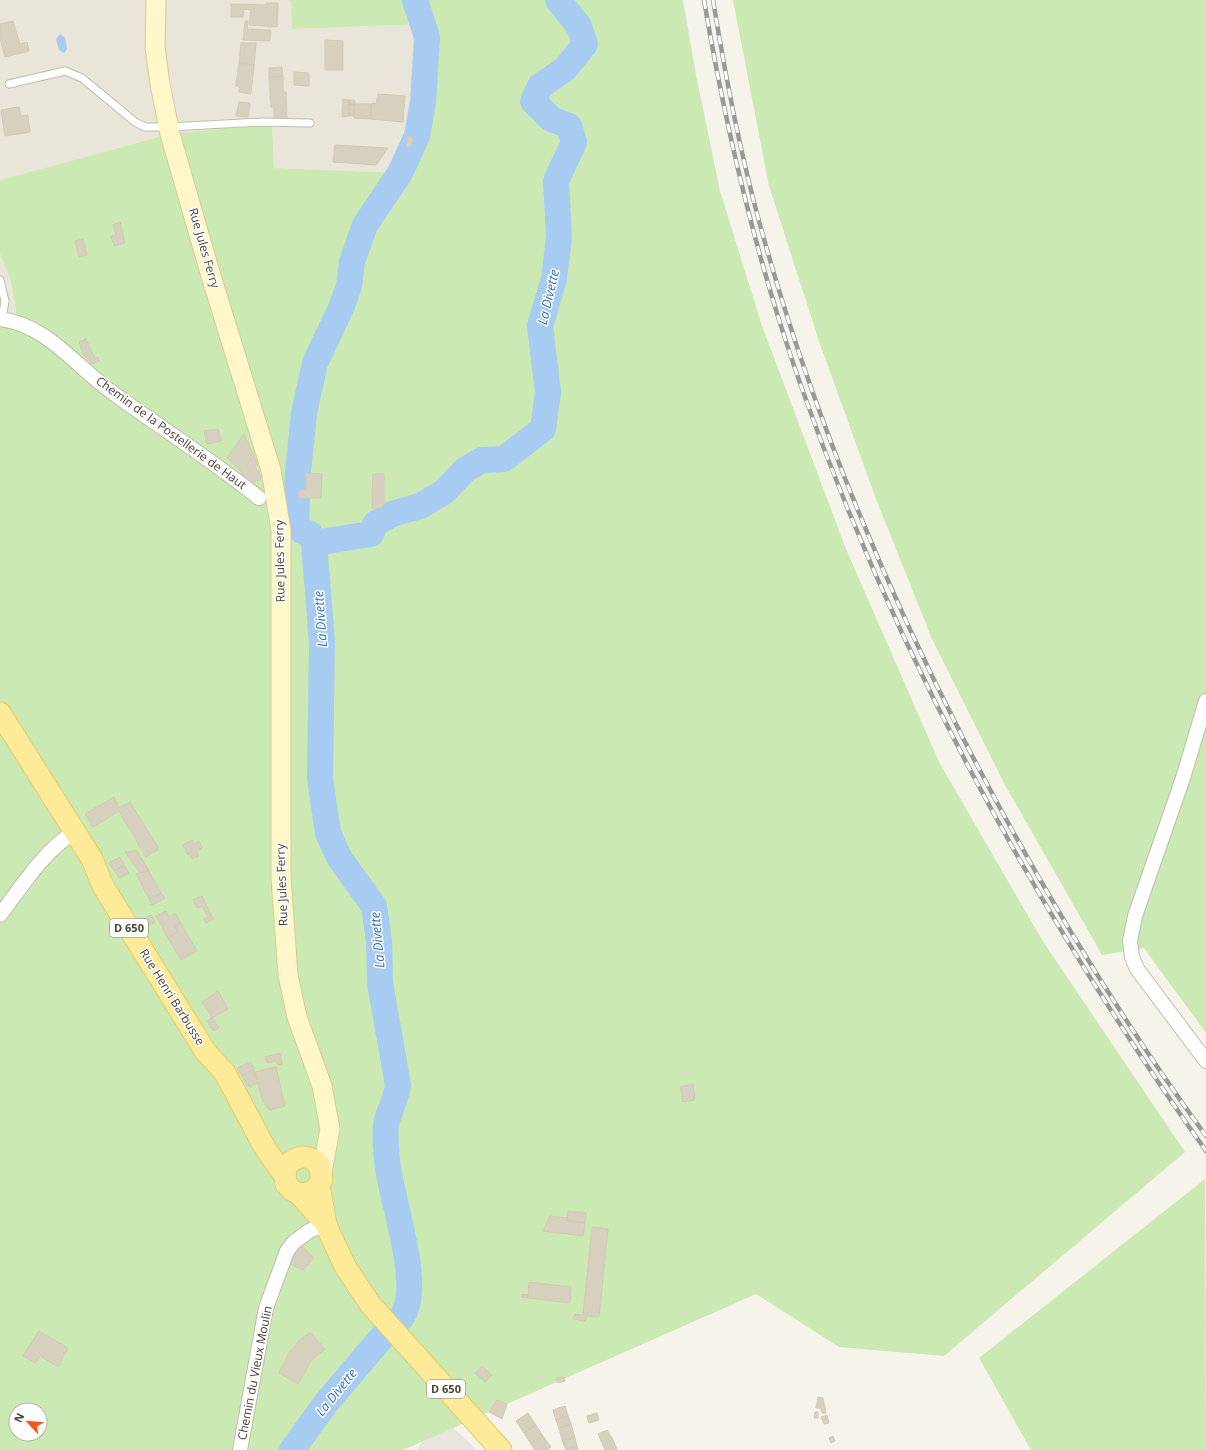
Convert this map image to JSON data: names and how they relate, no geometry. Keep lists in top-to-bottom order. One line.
{"streets":{"main road":["Rue Jules Ferry","D 650","Rue Henri Barbusse"],"street":["Chemin de la Postellerie de Haut","Chemin du Vieux Moulin"]},"crossings":[["Rue Jules Ferry","D 650"],["Rue Jules Ferry","Rue Henri Barbusse"],["D 650","Rue Henri Barbusse"],["D 650","Chemin du Vieux Moulin"]],"water":["La Divette"],"north":"top left"}
